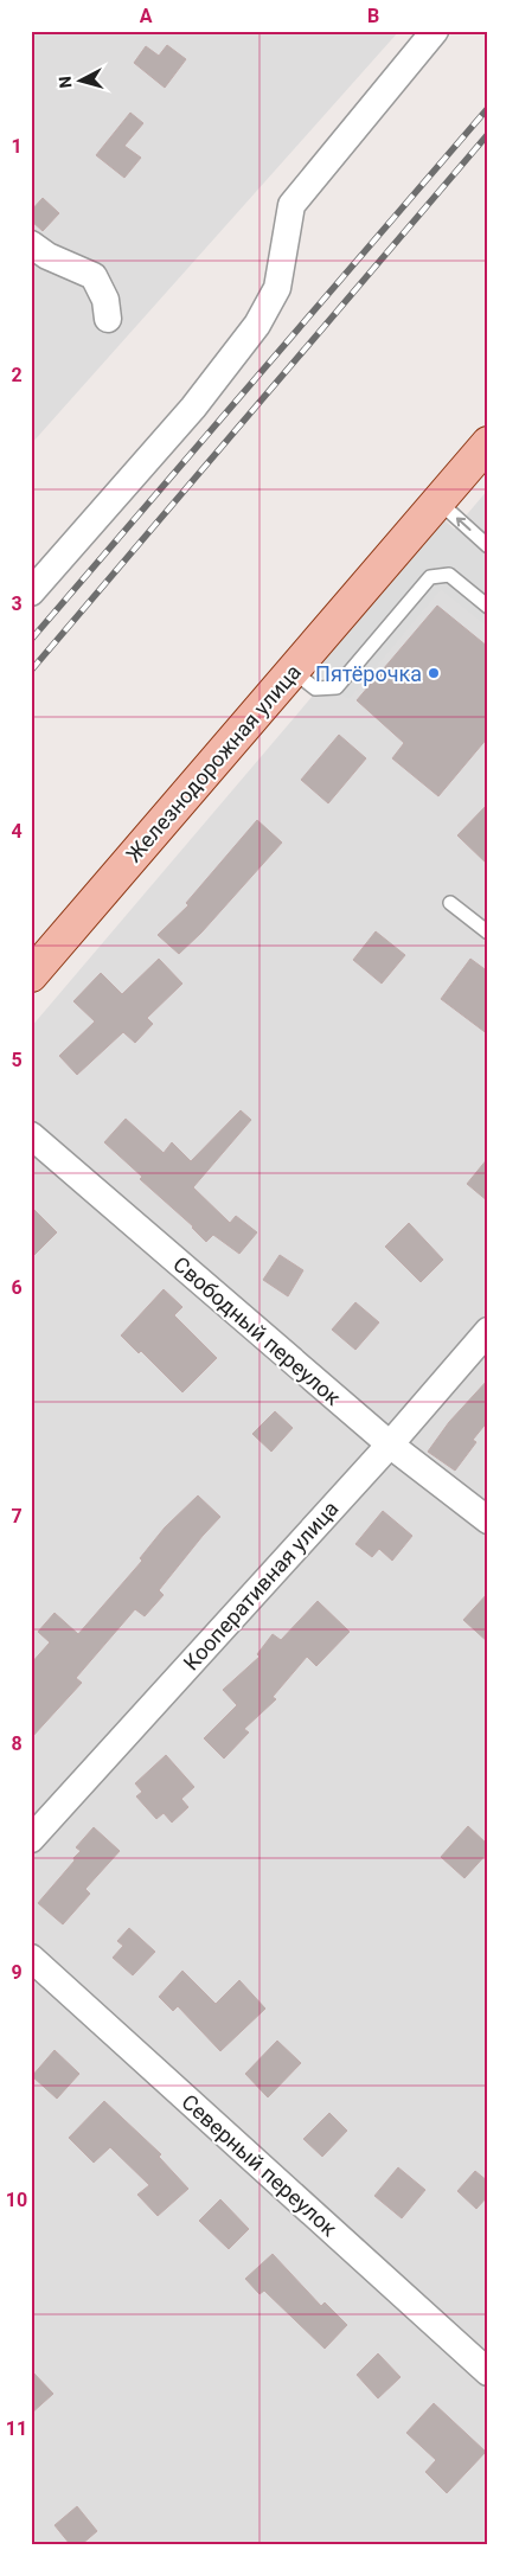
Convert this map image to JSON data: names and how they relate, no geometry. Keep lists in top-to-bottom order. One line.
{"streets":{"main road":["Железнодорожная улица"],"street":["Свободный переулок","Кооперативная улица","Северный переулок"]},"crossings":[["Свободный переулок","Кооперативная улица"]],"places":["Пятёрочка"],"north":"left","grid":{"columns":["A","B"],"rows":["1","2","3","4","5","6","7","8","9","10","11"]}}
